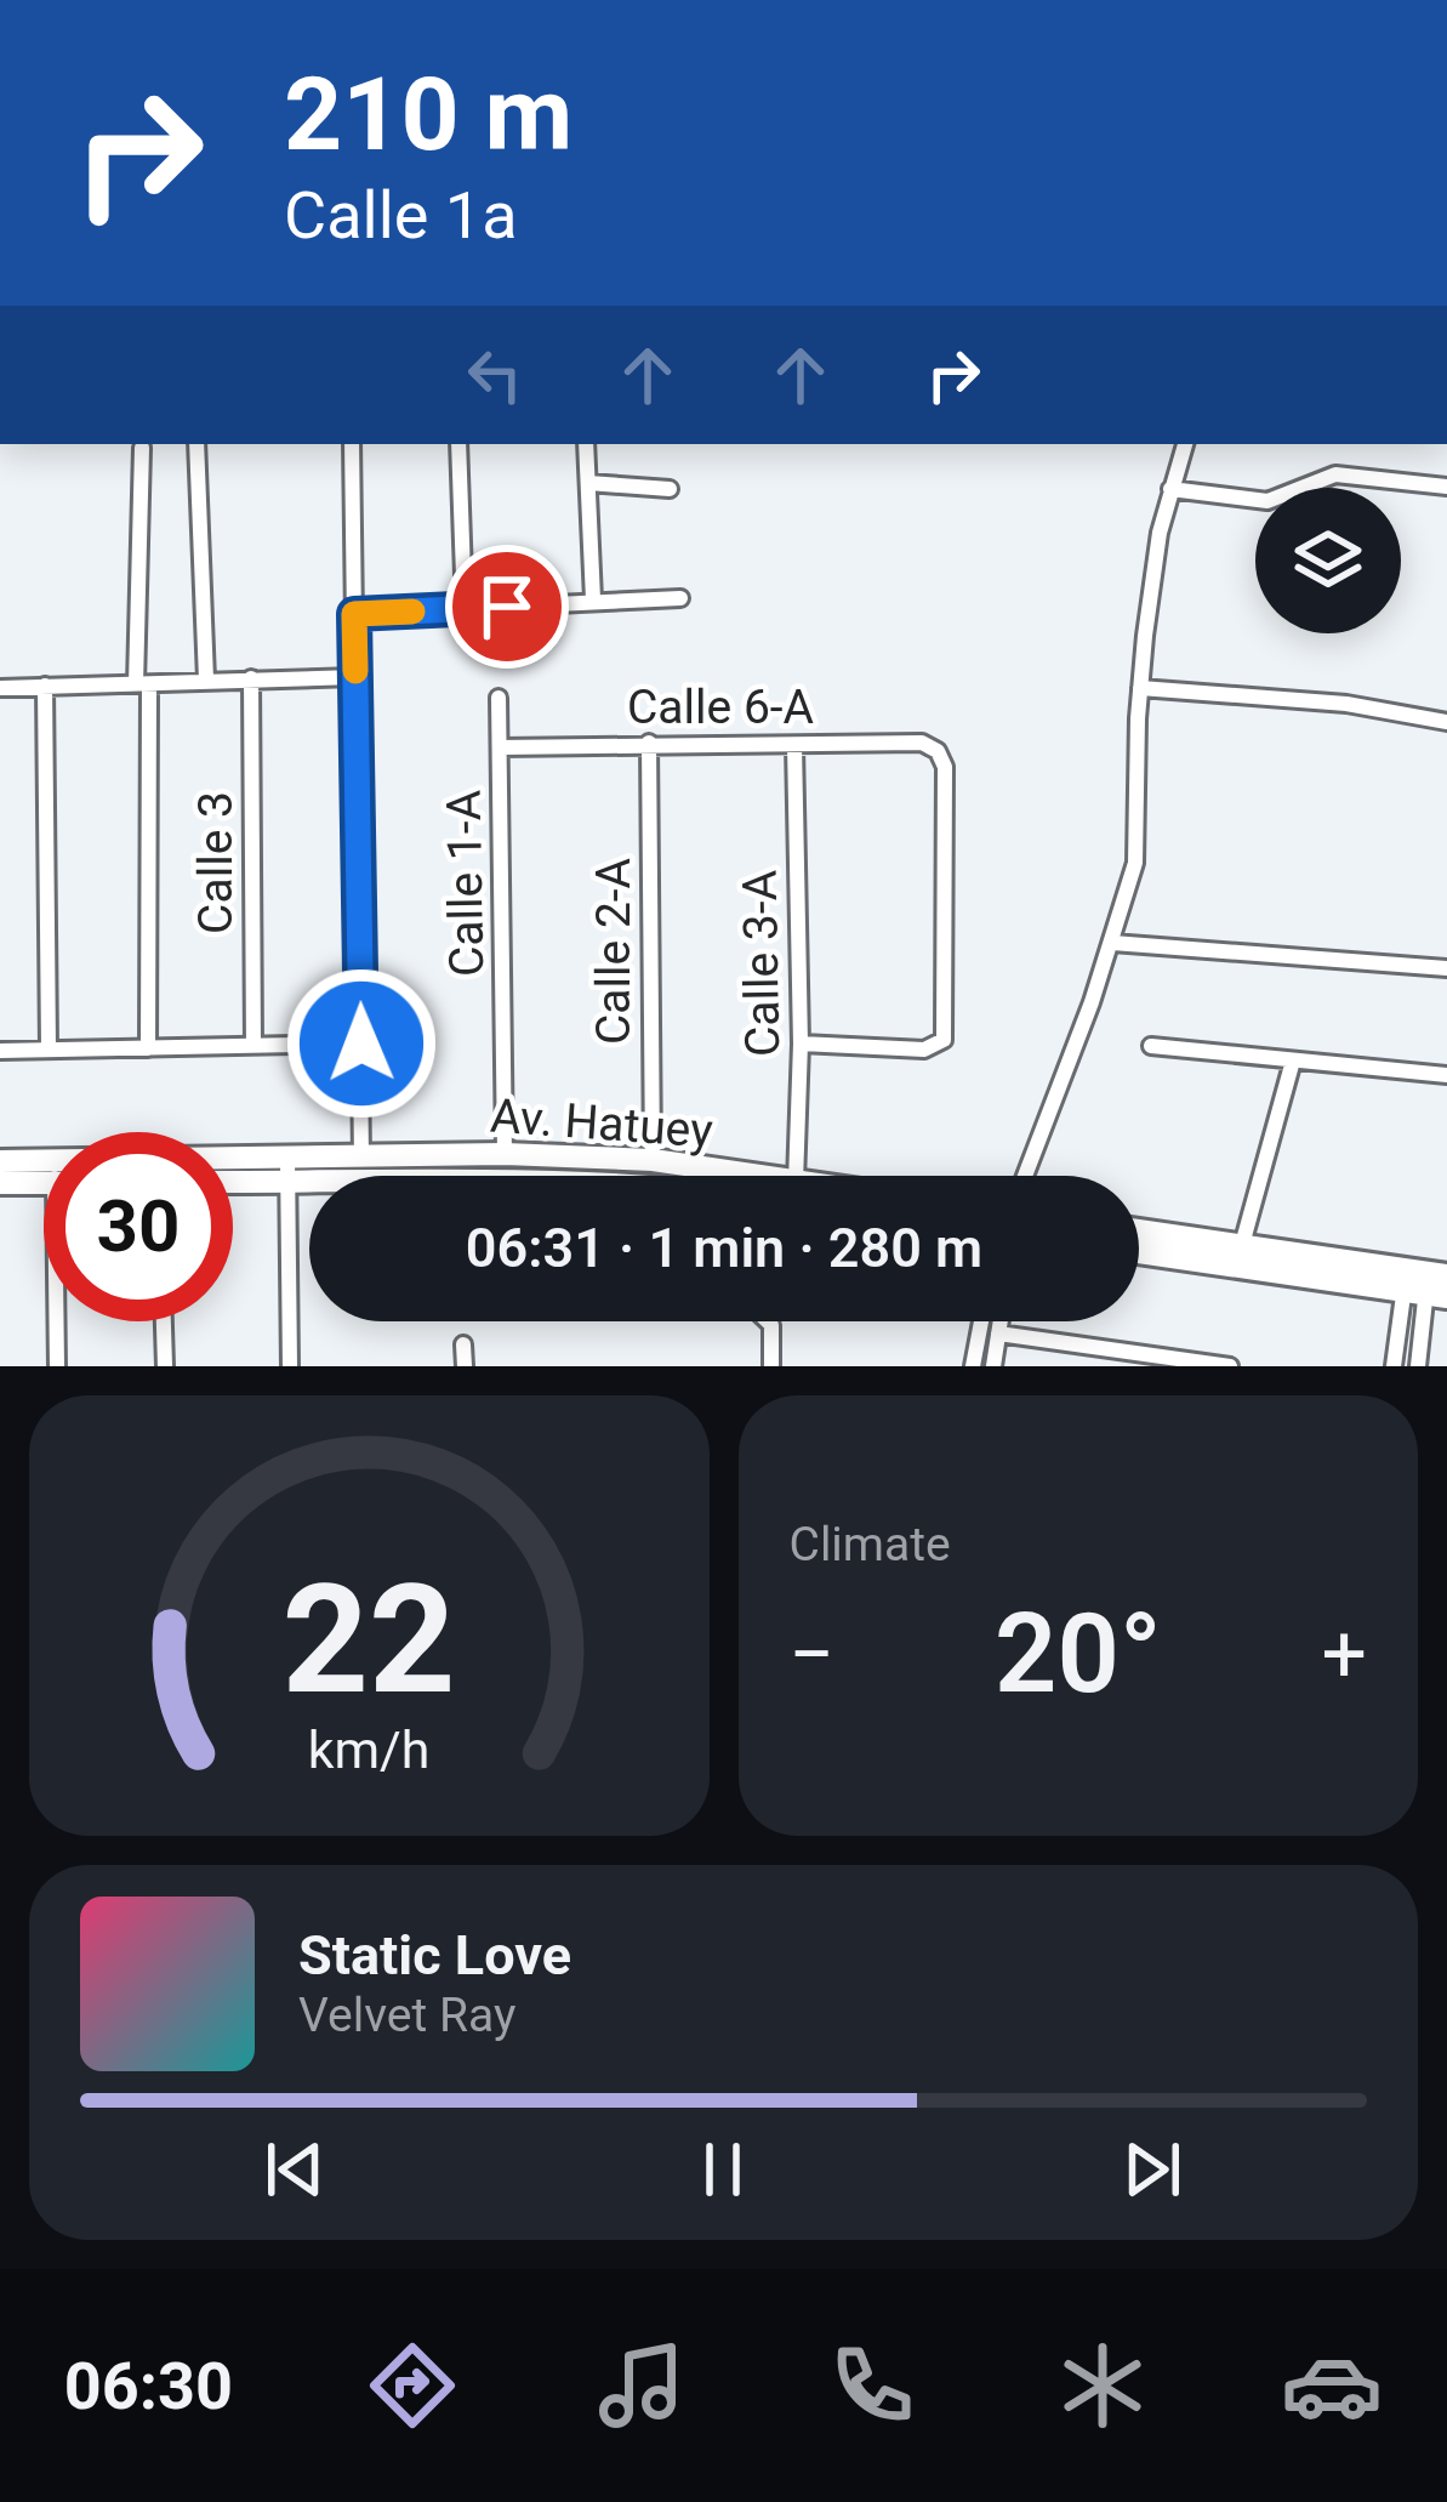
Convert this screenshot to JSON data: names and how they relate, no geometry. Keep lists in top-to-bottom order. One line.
{"streets":{"main road":["Av. Hatuey"],"street":["Calle 6-A","Calle 3","Calle 1-A","Calle 2-A","Calle 3-A"]},"crossings":[["Calle 6-A","Calle 1-A"],["Calle 6-A","Calle 2-A"],["Calle 6-A","Calle 3-A"],["Calle 1-A","Av. Hatuey"],["Calle 2-A","Av. Hatuey"]],"page":{"turn":["210 m","Calle 1a"],"limit":"30","trip":"06:31 · 1 min · 280 m","tile":"Climate","heat":["−","20°","+"],"song":["Static Love","Velvet Ray"],"tabs":"06:30","gauge":["22","km/h"]}}
